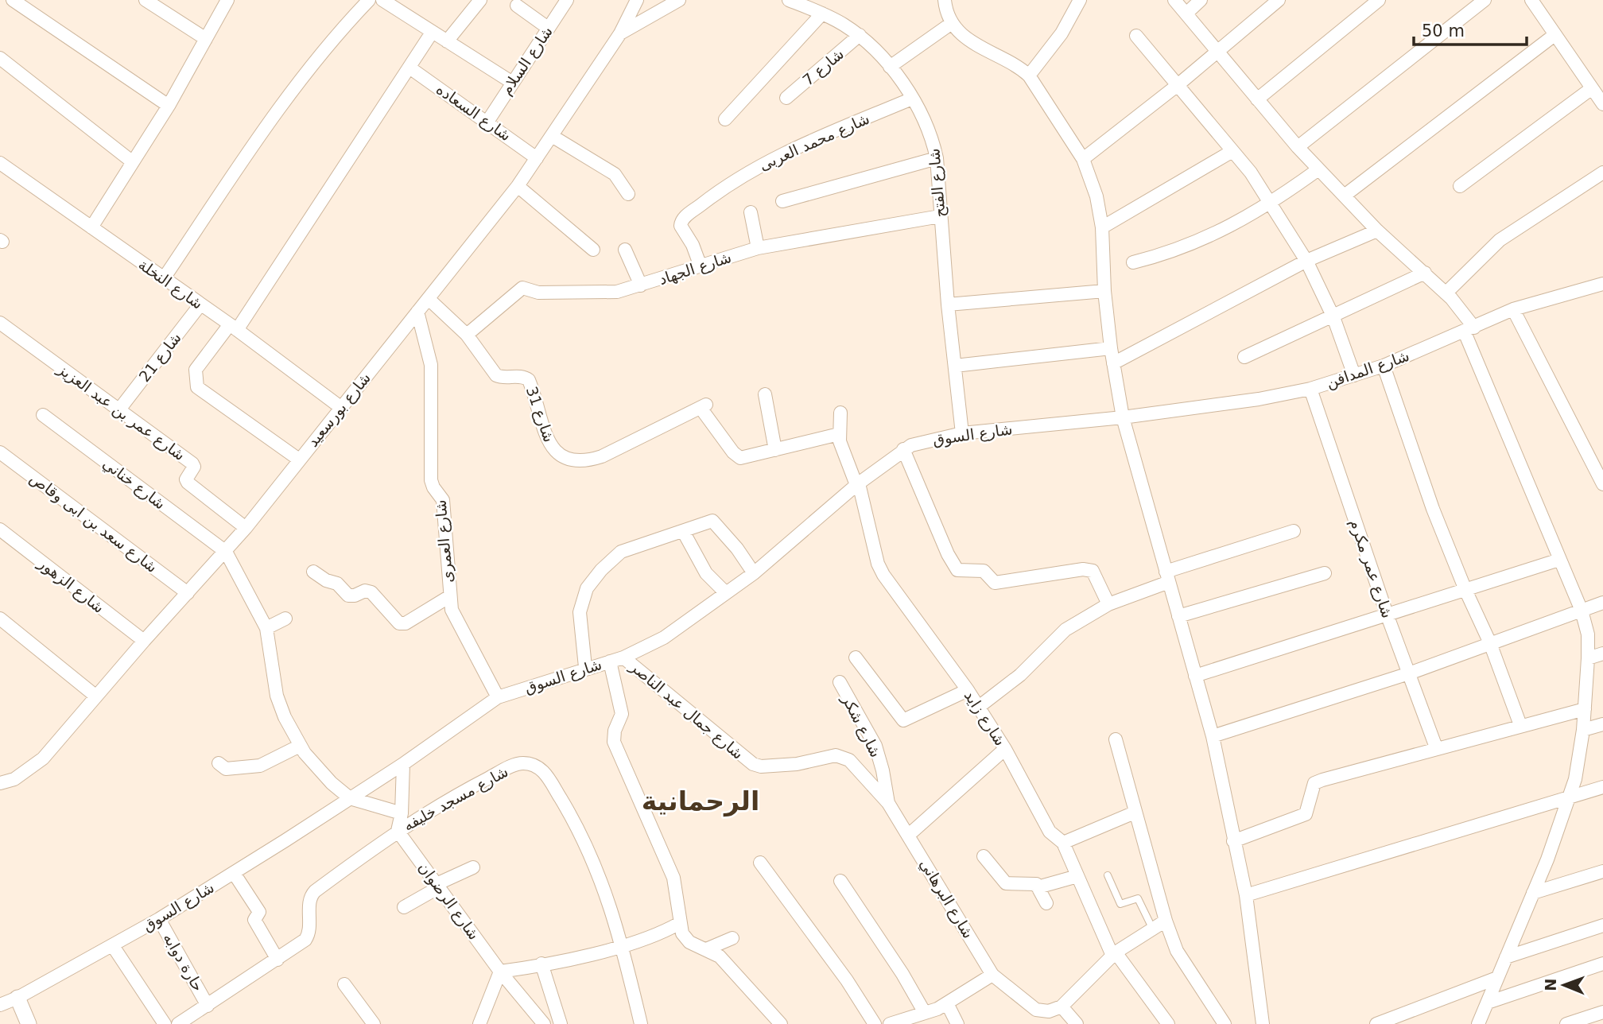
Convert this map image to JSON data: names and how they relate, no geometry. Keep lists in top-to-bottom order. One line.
{"streets":{"street":["شارع السلام","شارع 7","شارع السعاده","شارع محمد العربى","شارع الفتح","شارع الجهاد","شارع النخلة","شارع 21","شارع المدافن","شارع بورسعيد","شارع عمر بن عبد العزيز","شارع 31","شارع السوق","شارع خناني","شارع سعد بن ابى وقاص","شارع العمرى","شارع عمر مكرم","شارع الزهور","شارع جمال عبد الناصر","شارع زايد","شارع شكر","شارع مسجد خليفه","شارع البرهاني","شارع الرضوان","حارة دوابه"]},"crossings":[["شارع السلام","شارع السعاده"],["شارع 7","شارع الفتح"],["شارع السعاده","شارع بورسعيد"],["شارع محمد العربى","شارع الفتح"],["شارع محمد العربى","شارع الجهاد"],["شارع الفتح","شارع الجهاد"],["شارع الفتح","شارع السوق"],["شارع الجهاد","شارع 31"],["شارع النخلة","شارع 21"],["شارع النخلة","شارع بورسعيد"],["شارع 21","شارع عمر بن عبد العزيز"],["شارع المدافن","شارع السوق"],["شارع المدافن","شارع عمر مكرم"],["شارع بورسعيد","شارع عمر بن عبد العزيز"],["شارع بورسعيد","شارع 31"],["شارع بورسعيد","شارع خناني"],["شارع بورسعيد","شارع سعد بن ابى وقاص"],["شارع بورسعيد","شارع العمرى"],["شارع بورسعيد","شارع الزهور"],["شارع السوق","شارع العمرى"],["شارع السوق","شارع جمال عبد الناصر"],["شارع السوق","شارع زايد"],["شارع السوق","حارة دوابه"],["شارع جمال عبد الناصر","شارع البرهاني"],["شارع شكر","شارع البرهاني"],["شارع مسجد خليفه","شارع الرضوان"],["شارع مسجد خليفه","حارة دوابه"]],"districts":["الرحمانية"],"scale_bar":"50 m","north":"left"}
